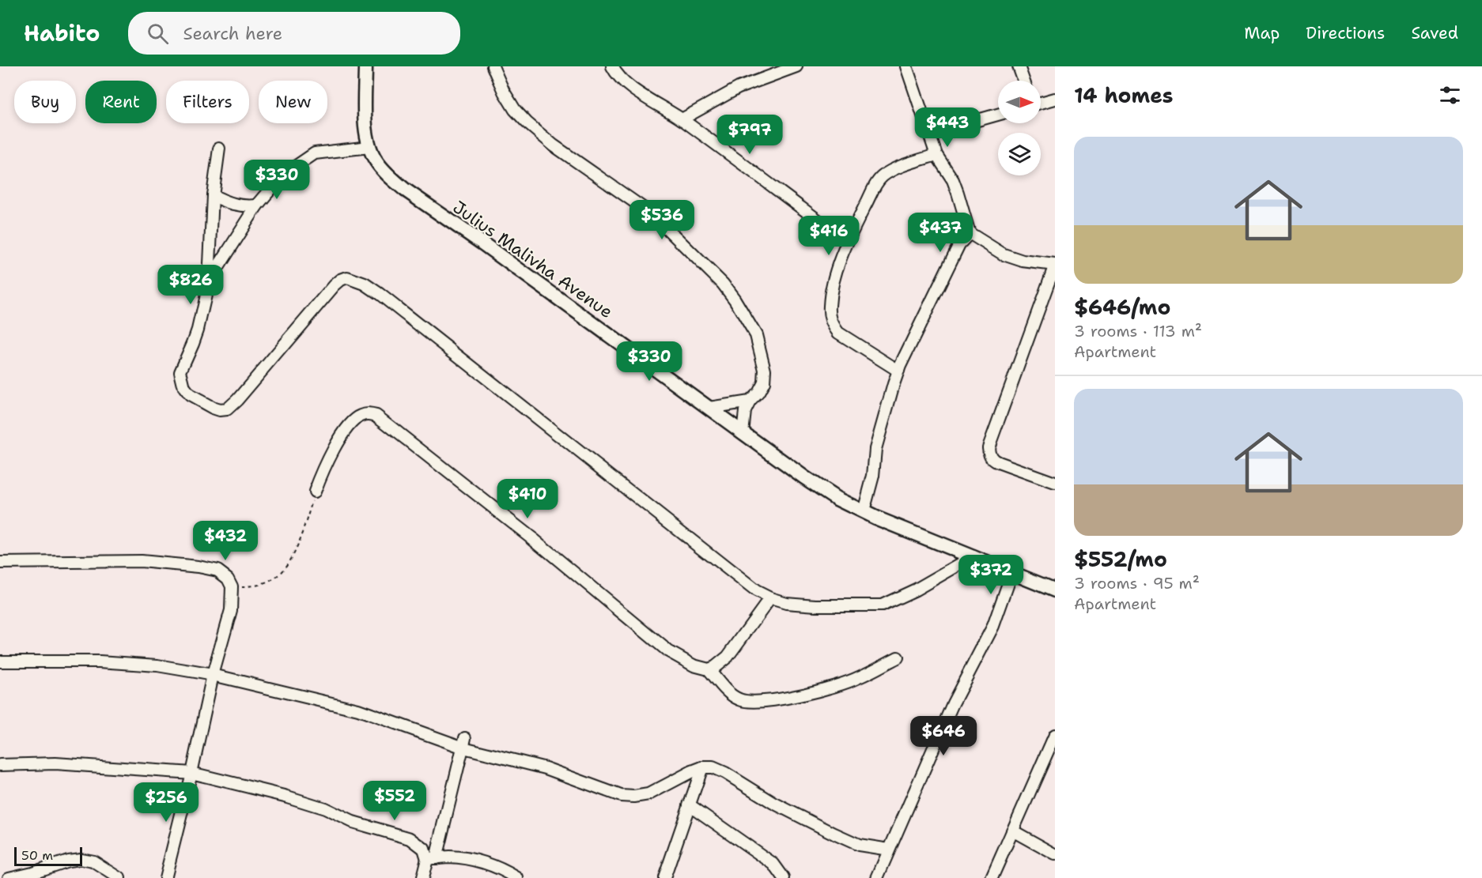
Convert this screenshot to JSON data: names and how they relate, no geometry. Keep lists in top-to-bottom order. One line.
{"streets":{"street":["Julius Malivha Avenue"]},"scale_bar":"50 m","north":"right","page":{"header":"Habito","search":"Search here","nav":["Map","Directions","Saved"],"heading":"14 homes","chip":["Buy","Rent","Filters","New"],"price":["$443","$797","$330","$536","$437","$416","$826","$330","$410","$432","$372","$646","$552","$256"],"list":[{"name":"$646/mo","note":"3 rooms · 113 m² · Apartment"},{"name":"$552/mo","note":"3 rooms · 95 m² · Apartment"}],"scale":"50 m"}}
